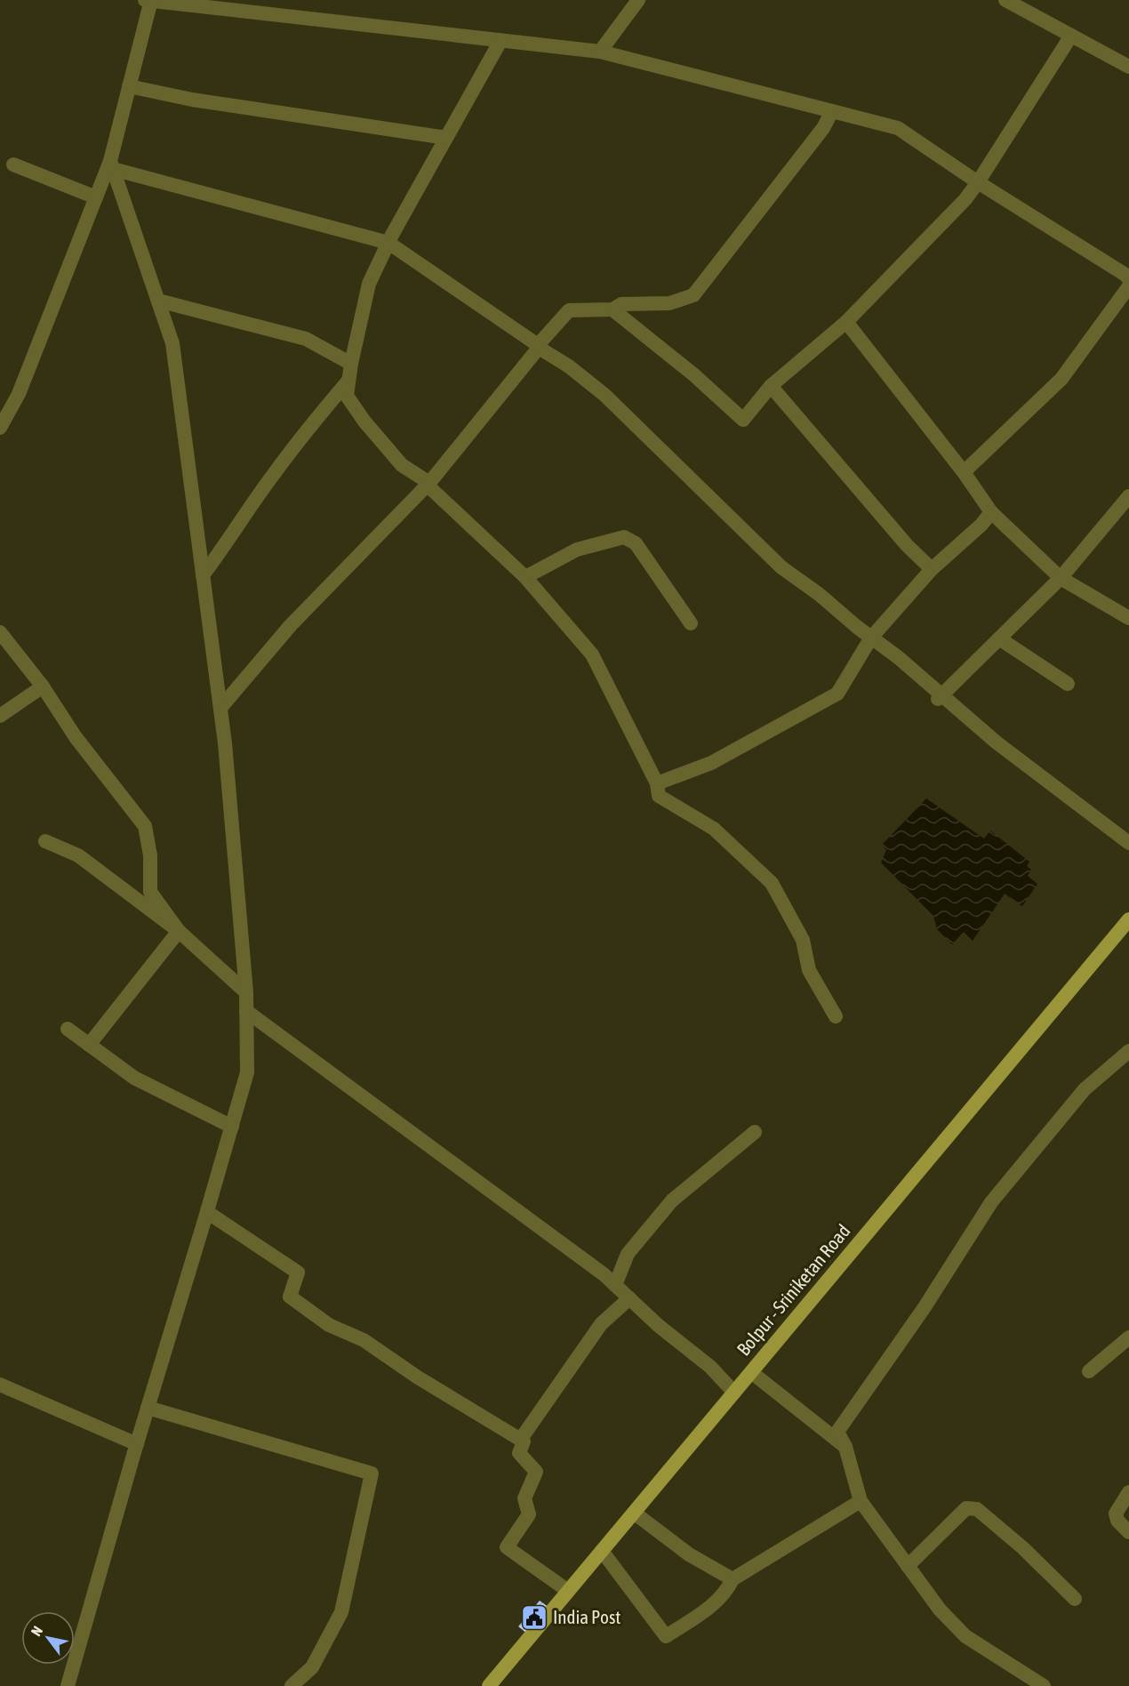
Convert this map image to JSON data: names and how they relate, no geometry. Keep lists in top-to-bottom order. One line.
{"streets":{"main road":["Bolpur - Sriniketan Road"]},"places":{"public building":["India Post"]},"north":"top left"}
